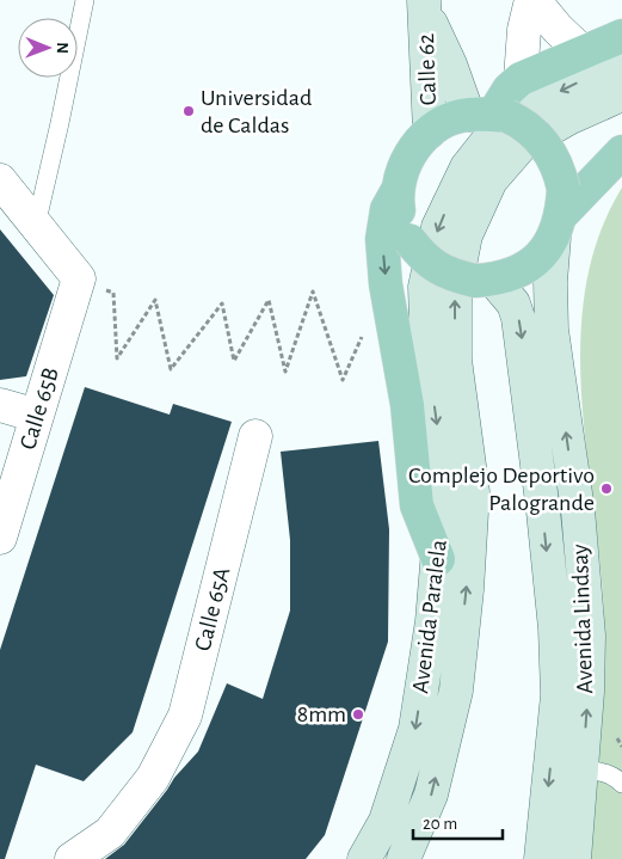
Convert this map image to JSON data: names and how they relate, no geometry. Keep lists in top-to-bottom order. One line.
{"streets":{"main road":["Calle 62","Avenida Paralela","Avenida Lindsay"],"street":["Calle 65B","Calle 65A"]},"crossings":[["Calle 62","Avenida Lindsay"]],"places":["Universidad de Caldas","Complejo Deportivo Palogrande","8mm"],"scale_bar":"20 m","north":"right"}
